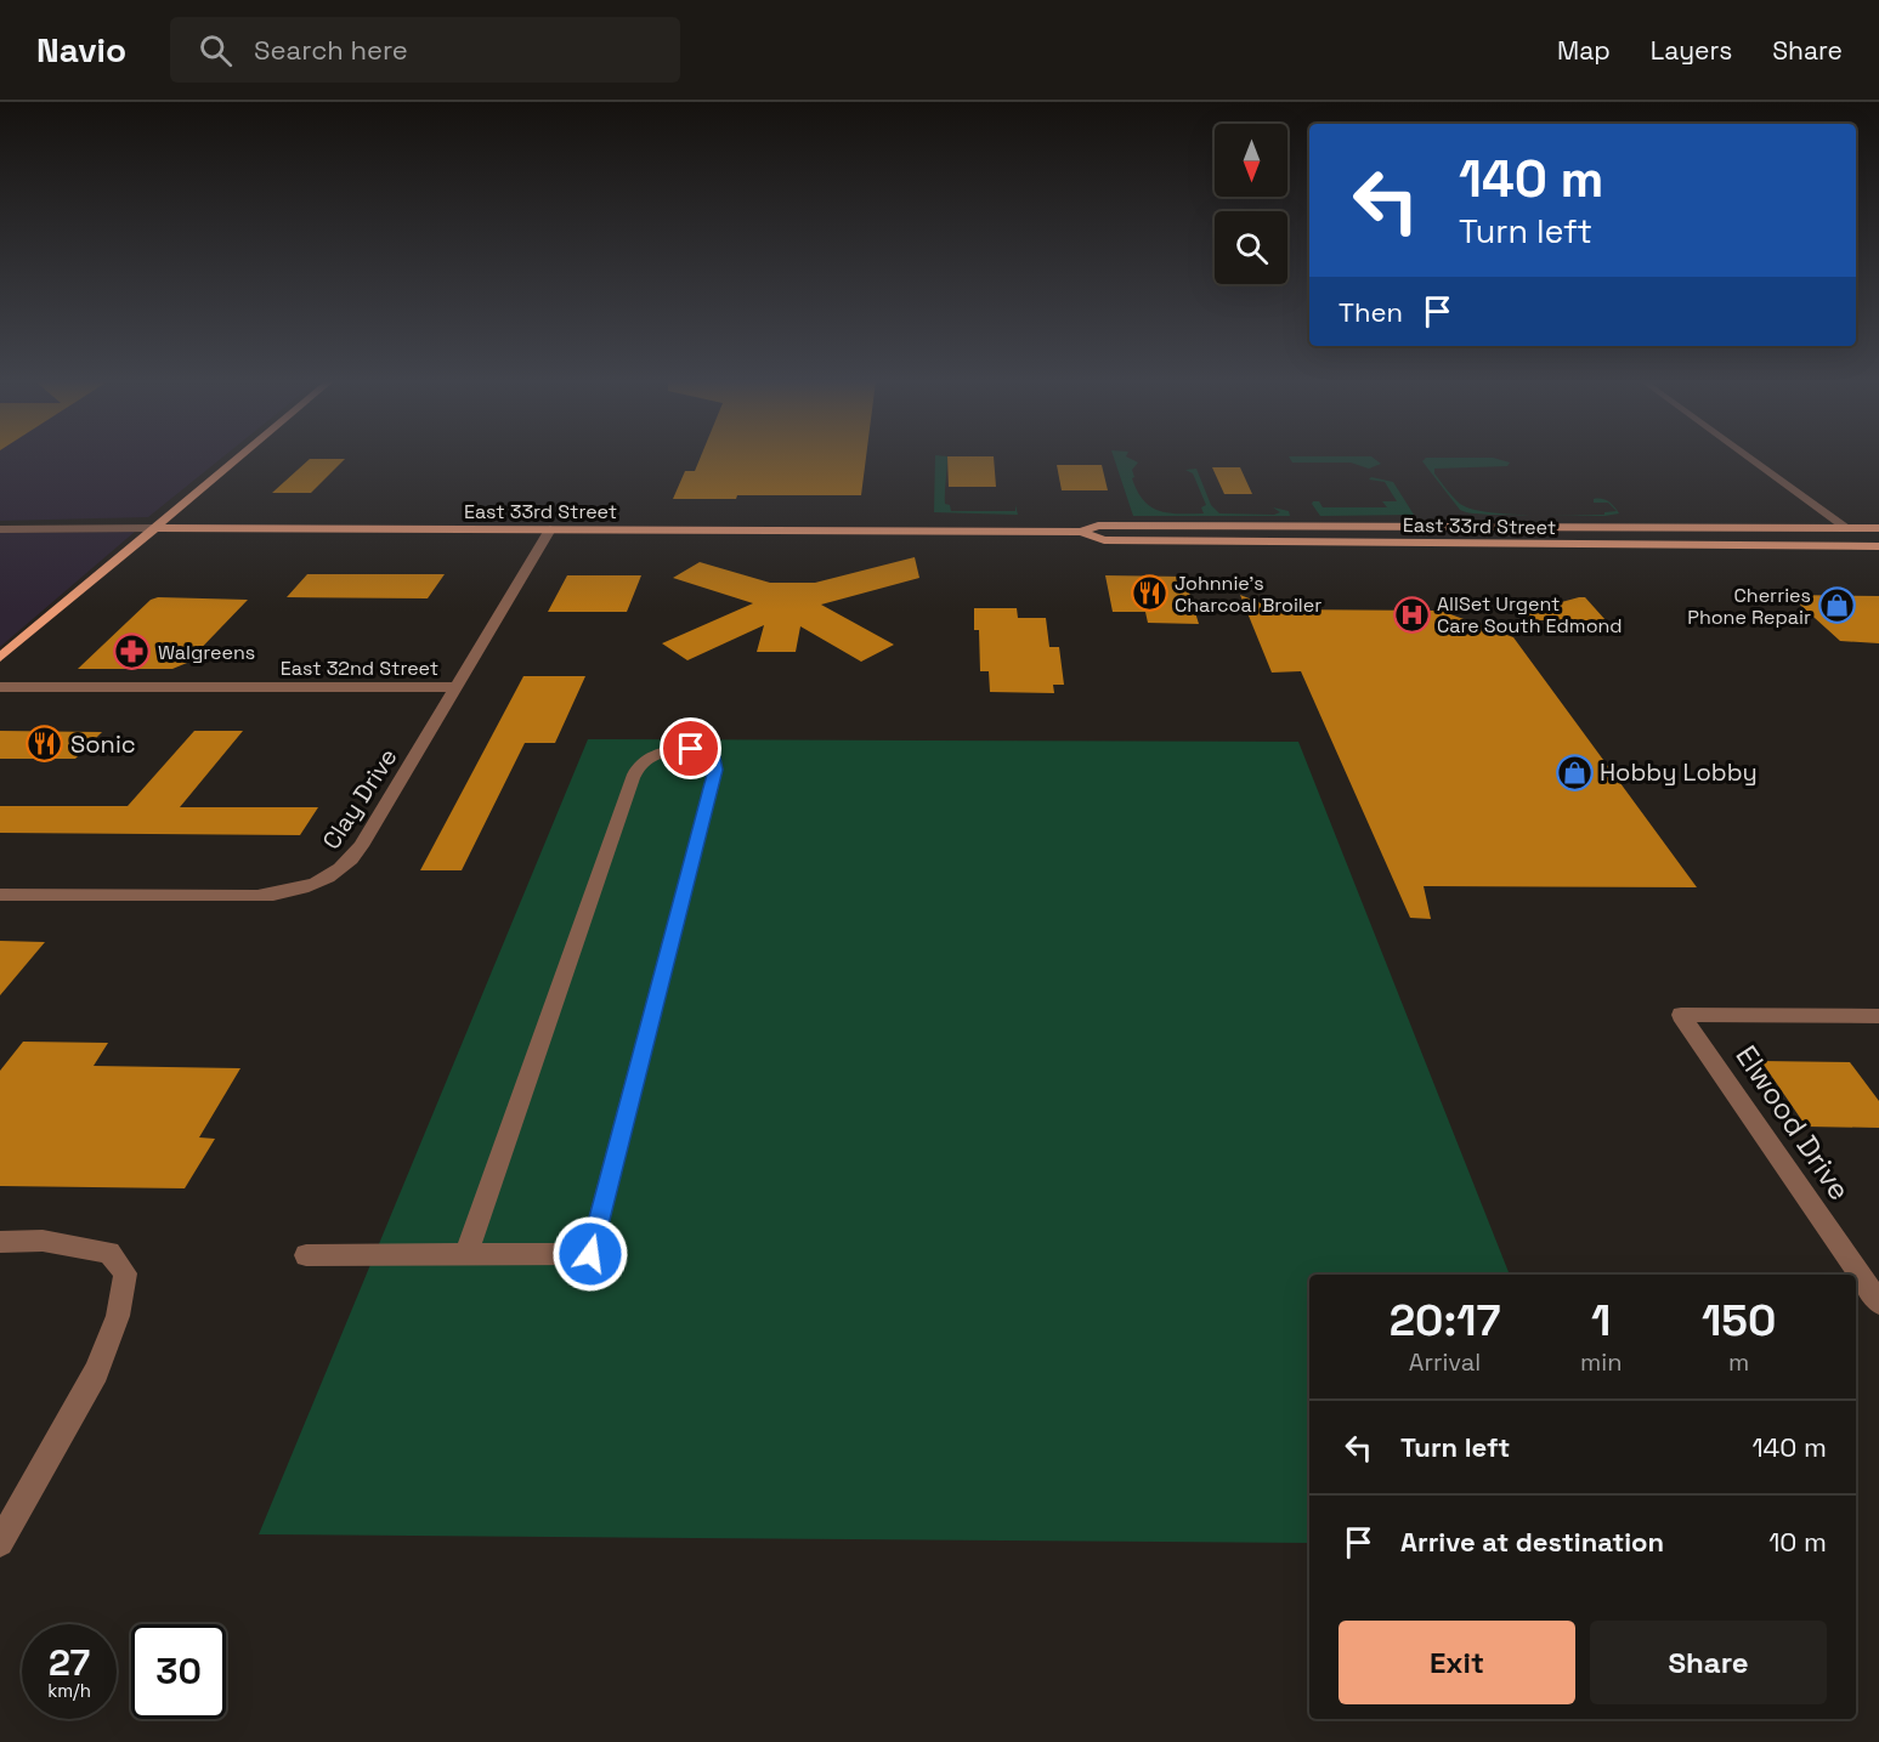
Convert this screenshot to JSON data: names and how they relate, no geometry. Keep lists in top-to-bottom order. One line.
{"streets":{"main road":["East 33rd Street"],"street":["East 32nd Street","Clay Drive","Elwood Drive"]},"crossings":[["East 33rd Street","Clay Drive"],["East 32nd Street","Clay Drive"]],"places":{"restaurant":["Johnnie's Charcoal Broiler","Sonic"],"shop":["Cherries Phone Repair","Hobby Lobby"],"hospital":["AllSet Urgent Care South Edmond"],"pharmacy":["Walgreens"]},"north":"bottom","page":{"header":"Navio","search":"Search here","nav":["Map","Layers","Share"],"turn":["140 m","Turn left"],"then":"Then","eta":["20:17","Arrival","1","min","150","m"],"list":[{"name":"Turn left","value":"140 m"},{"name":"Arrive at destination","value":"10 m"}],"buttons":["Exit","Share"],"speed":"27 km/h","limit":"30"}}
